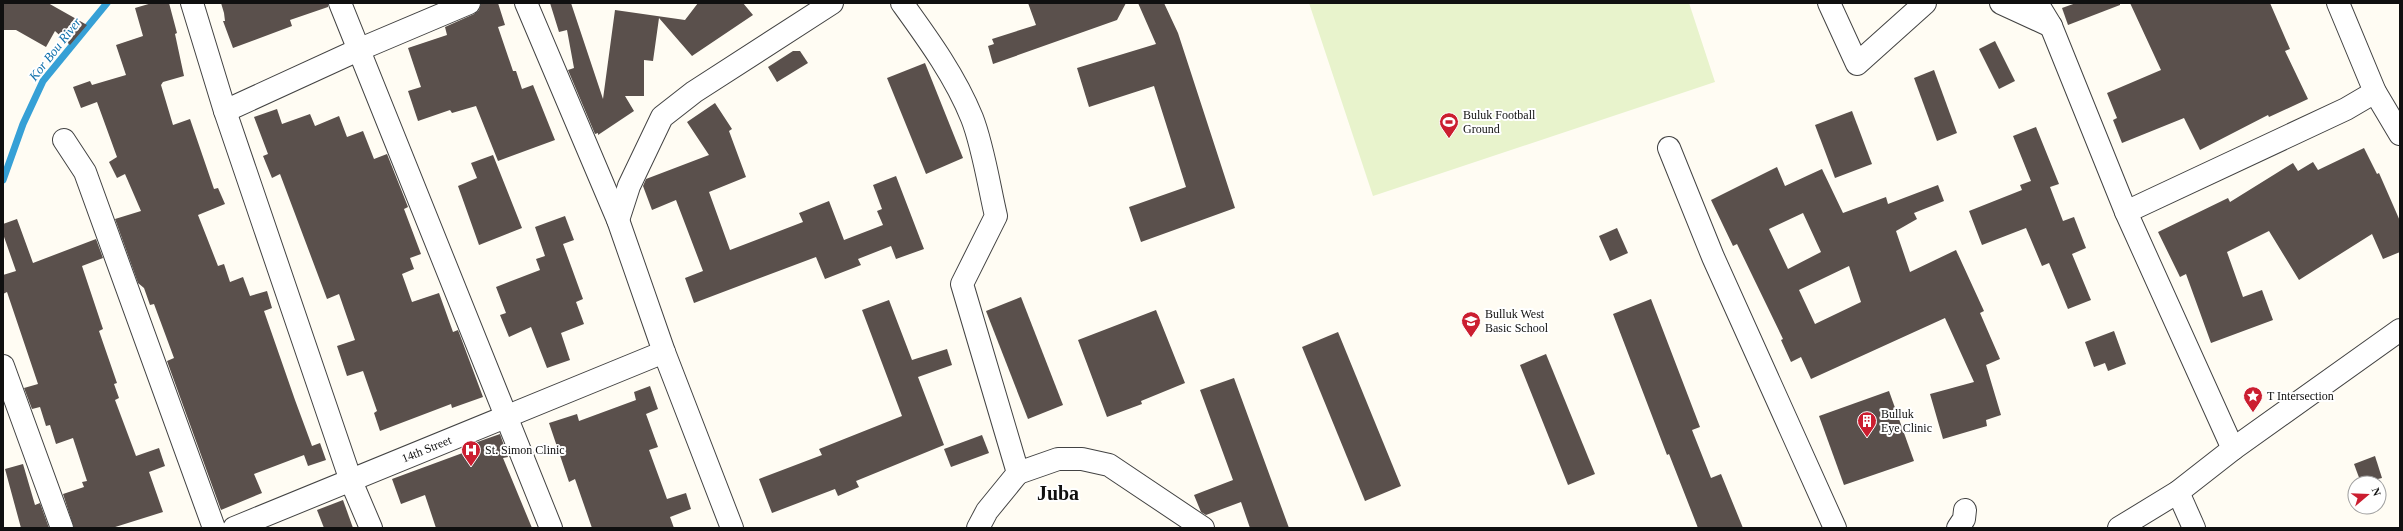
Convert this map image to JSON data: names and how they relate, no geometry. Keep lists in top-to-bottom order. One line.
{"streets":{"street":["14th Street"]},"districts":["Juba"],"water":["Kor Bou River"],"places":{"sports":["Buluk Football Ground"],"school or university":["Bulluk West Basic School"],"place":["T Intersection"],"building":["Bulluk Eye Clinic"],"hospital":["St. Simon Clinic"]},"north":"right"}
